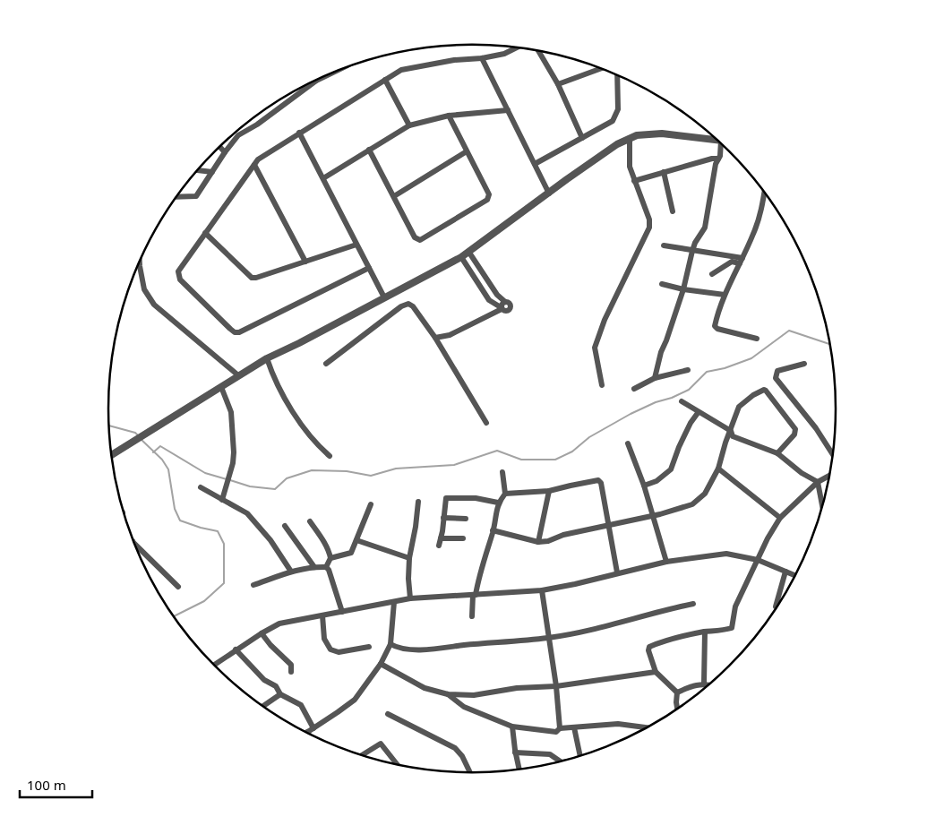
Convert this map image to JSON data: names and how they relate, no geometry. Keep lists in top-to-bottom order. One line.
{"scale_bar":"100 m"}
